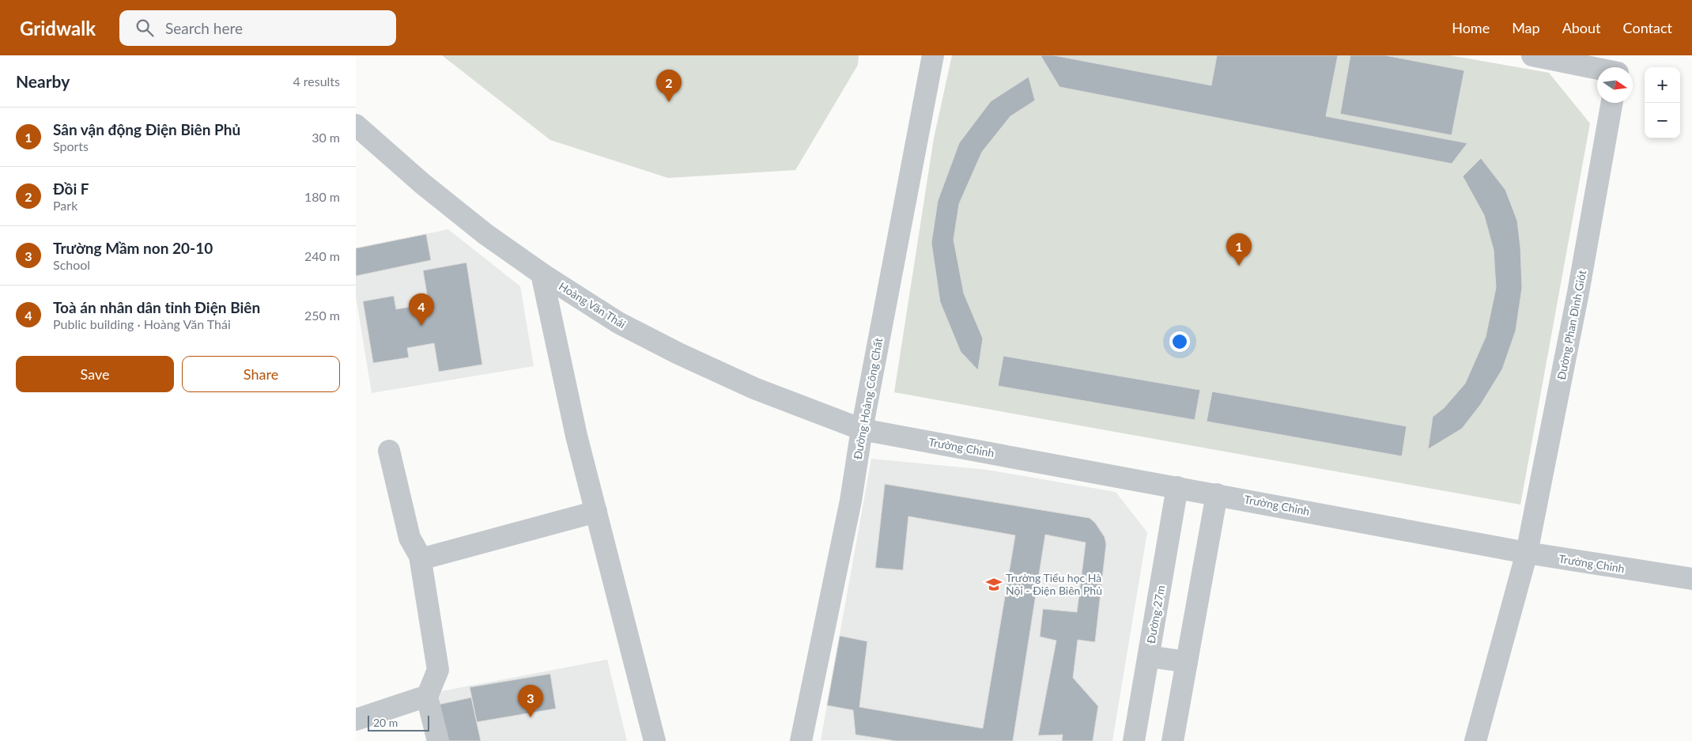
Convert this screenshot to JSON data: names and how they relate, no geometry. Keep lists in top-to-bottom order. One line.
{"streets":{"street":["Hoàng Văn Thái","Đường Phan Đình Giót","Đường Hoàng Công Chất","Trường Chinh","Đường 27m"]},"crossings":[["Hoàng Văn Thái","Đường Hoàng Công Chất"],["Hoàng Văn Thái","Trường Chinh"],["Đường Phan Đình Giót","Trường Chinh"],["Đường Hoàng Công Chất","Trường Chinh"],["Trường Chinh","Đường 27m"]],"places":{"school or university":["Trường Tiểu học Hà Nội - Điện Biên Phủ"]},"scale_bar":"20 m","north":"right","page":{"header":"Gridwalk","search":"Search here","nav":["Home","Map","About","Contact"],"heading":["Nearby","4 results"],"map_buttons":["+","−"],"pins":["2","1","4","3"],"list":[{"mark":"1","name":"Sân vận động Điện Biên Phủ","note":"Sports","value":"30 m"},{"mark":"2","name":"Đồi F","note":"Park","value":"180 m"},{"mark":"3","name":"Trường Mầm non 20-10","note":"School","value":"240 m"},{"mark":"4","name":"Toà án nhân dân tỉnh Điện Biên","note":"Public building · Hoàng Văn Thái","value":"250 m"}],"buttons":["Save","Share"],"scale":"20 m"}}
